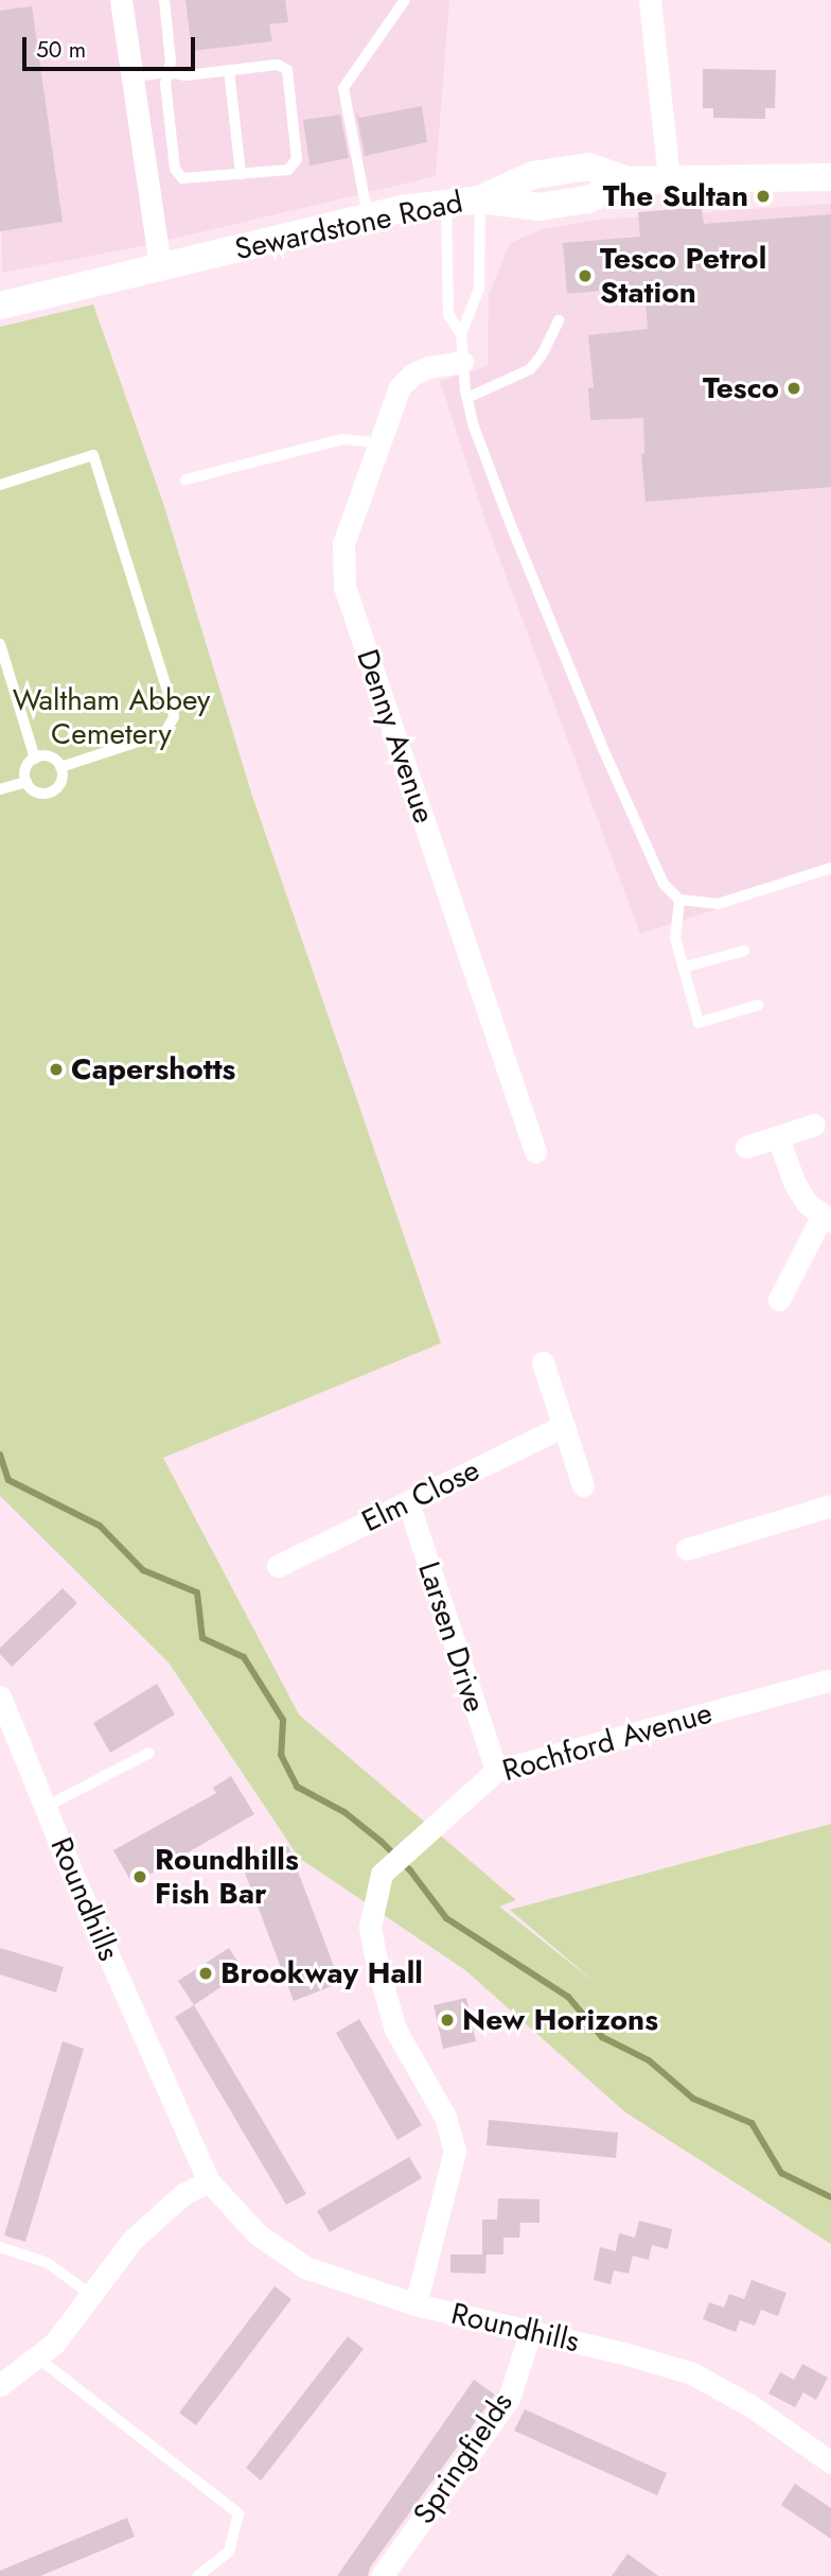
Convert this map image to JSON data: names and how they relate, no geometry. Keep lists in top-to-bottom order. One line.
{"streets":{"street":["Sewardstone Road","Denny Avenue","Elm Close","Larsen Drive","Rochford Avenue","Roundhills","Springfields"]},"crossings":[["Elm Close","Larsen Drive"],["Larsen Drive","Rochford Avenue"],["Rochford Avenue","Roundhills"],["Roundhills","Springfields"]],"parks":["Waltham Abbey Cemetery"],"places":["The Sultan","Tesco Petrol Station","Tesco","Capershotts","Roundhills Fish Bar","Brookway Hall","New Horizons"],"scale_bar":"50 m"}
